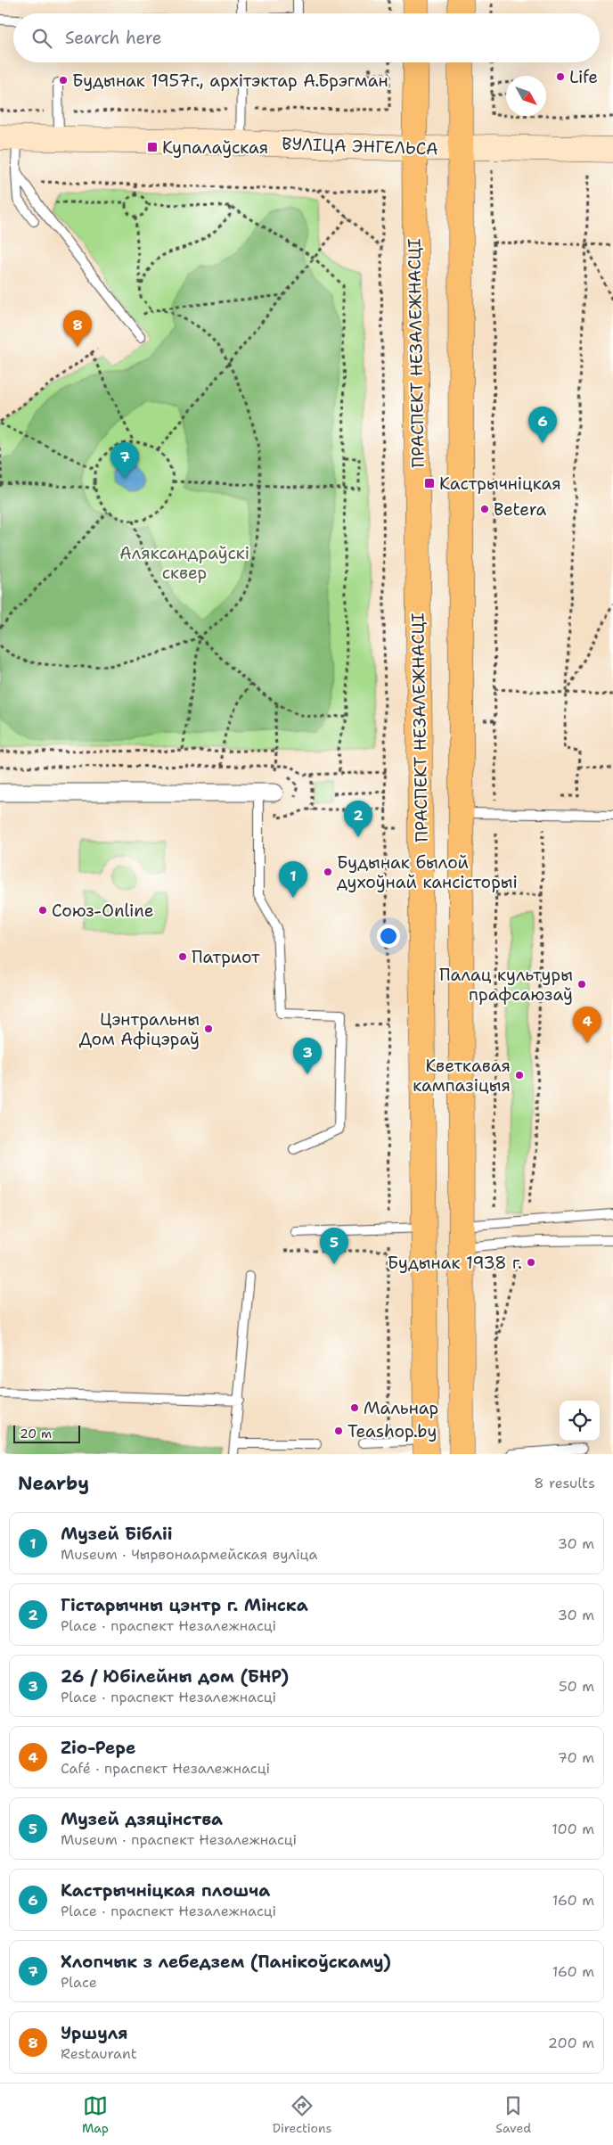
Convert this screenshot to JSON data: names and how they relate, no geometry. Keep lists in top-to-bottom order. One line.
{"streets":{"main road":["ПРАСПЕКТ НЕЗАЛЕЖНАСЦІ"],"street":["ВУЛІЦА ЭНГЕЛЬСА"]},"crossings":[["ВУЛІЦА ЭНГЕЛЬСА","ПРАСПЕКТ НЕЗАЛЕЖНАСЦІ"]],"parks":["Аляксандраўскі сквер"],"places":{"other":["Life","Будынак 1957г., архітэктар А.Брэгман","Betera","Будынак былой духоўнай кансісторыі","Союз-Online","Патриот","Палац культуры прафсаюзаў","Цэнтральны Дом Афіцэраў","Кветкавая кампазіцыя","Будынак 1938 г.","Мальнар","Teashop.by"],"transit":["Купалаўская","Кастрычніцкая"]},"scale_bar":"20 m","north":"bottom right","page":{"search":"Search here","pins":["8","6","7","2","1","4","3","5"],"scale":"20 m","heading":["Nearby","8 results"],"list":[{"mark":"1","name":"Музей Бібліі","note":"Museum · Чырвонаармейская вуліца","value":"30 m"},{"mark":"2","name":"Гістарычны цэнтр г. Мінска","note":"Place · праспект Незалежнасці","value":"30 m"},{"mark":"3","name":"26 / Юбілейны дом (БНР)","note":"Place · праспект Незалежнасці","value":"50 m"},{"mark":"4","name":"Zio-Pepe","note":"Café · праспект Незалежнасці","value":"70 m"},{"mark":"5","name":"Музей дзяцінства","note":"Museum · праспект Незалежнасці","value":"100 m"},{"mark":"6","name":"Кастрычніцкая плошча","note":"Place · праспект Незалежнасці","value":"160 m"},{"mark":"7","name":"Хлопчык з лебедзем (Панікоўскаму)","note":"Place","value":"160 m"},{"mark":"8","name":"Уршуля","note":"Restaurant","value":"200 m"}],"nav":["Map","Directions","Saved"]}}
